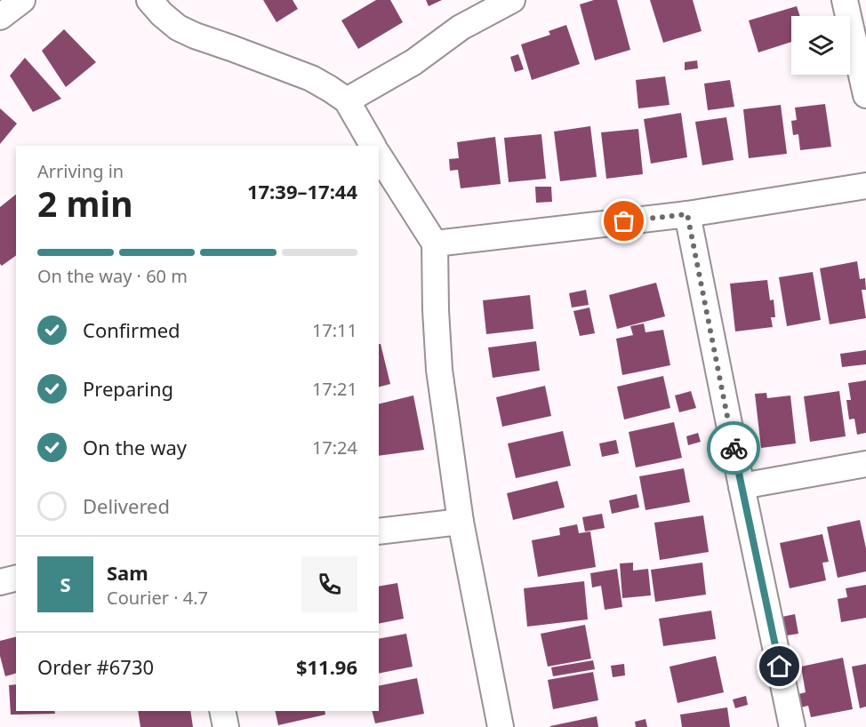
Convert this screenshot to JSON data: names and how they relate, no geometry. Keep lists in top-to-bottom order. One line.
{"page":{"heading":["2 min","Arriving in","17:39–17:44"],"panel":["Sam","Courier · 4.7","Order #6730","$11.96"],"bar":"On the way · 60 m","list":[["Confirmed","17:11"],["Preparing","17:21"],["On the way","17:24"],"Delivered"],"round":"S"}}
